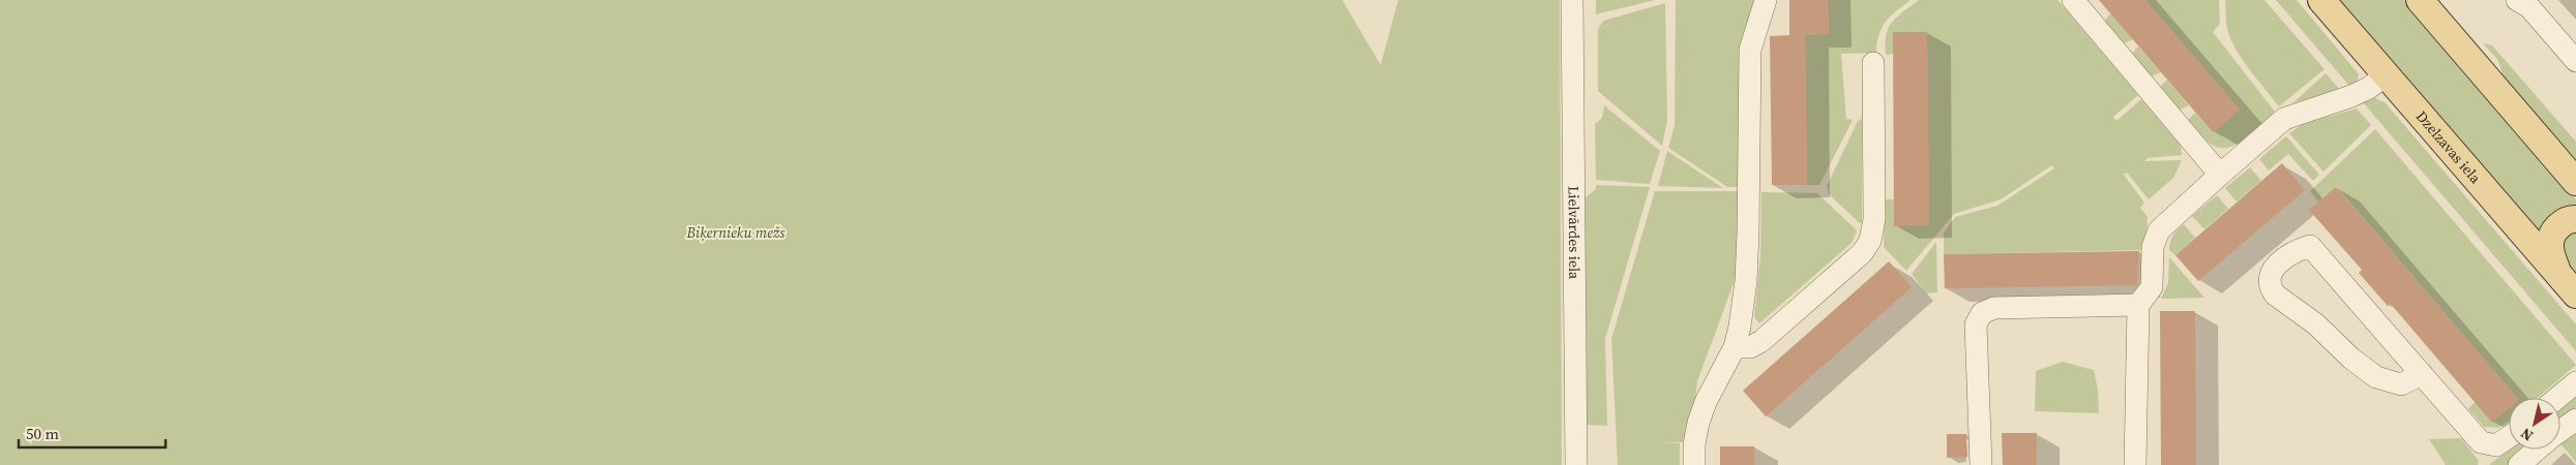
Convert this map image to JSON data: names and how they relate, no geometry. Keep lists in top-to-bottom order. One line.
{"streets":{"main road":["Dzelzavas iela"],"street":["Lielvārdes iela"]},"parks":["Biķernieku mežs"],"scale_bar":"50 m","north":"bottom left"}
